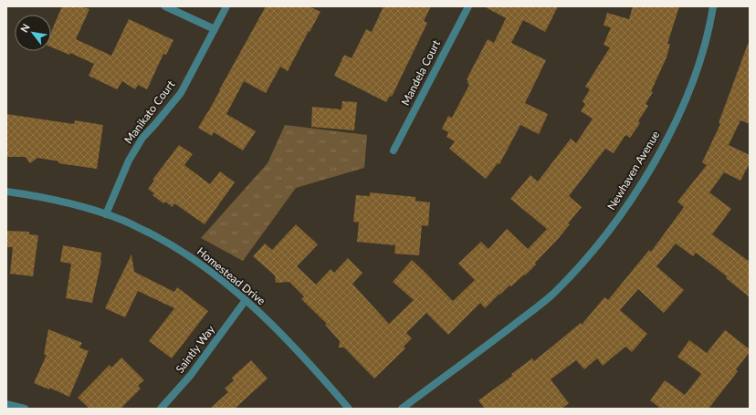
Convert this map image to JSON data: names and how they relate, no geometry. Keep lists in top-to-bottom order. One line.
{"streets":{"street":["Mandela Court","Manikato Court","Newhaven Avenue","Homestead Drive","Saintly Way"]},"crossings":[["Manikato Court","Homestead Drive"],["Homestead Drive","Saintly Way"]],"north":"top left"}
